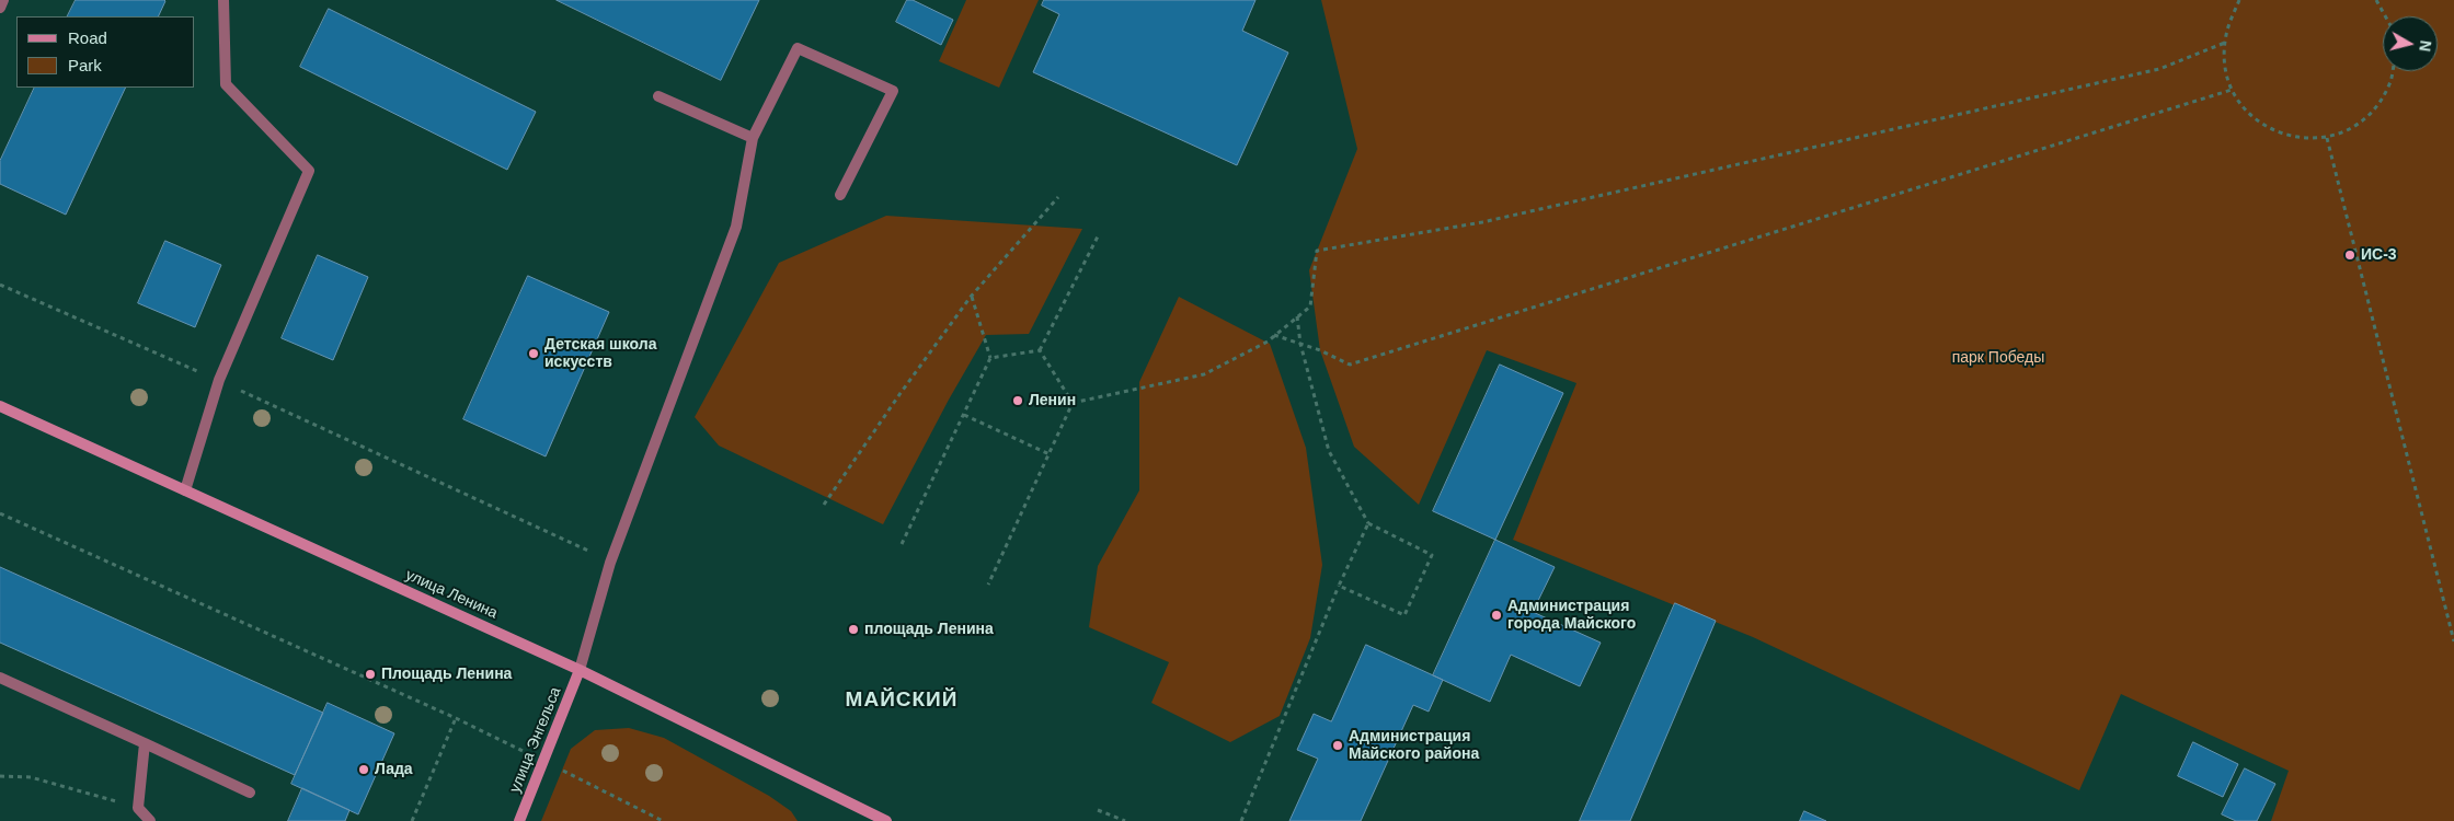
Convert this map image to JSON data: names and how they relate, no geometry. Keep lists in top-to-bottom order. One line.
{"streets":{"street":["улица Ленина","улица Энгельса"]},"crossings":[["улица Ленина","улица Энгельса"]],"districts":["МАЙСКИЙ"],"parks":["парк Победы"],"places":["ИС-3","Детская школа искусств","Ленин","Администрация города Майского","площадь Ленина","Площадь Ленина","Администрация Майского района","Лада"],"legend":["Road","Park"],"north":"right"}
